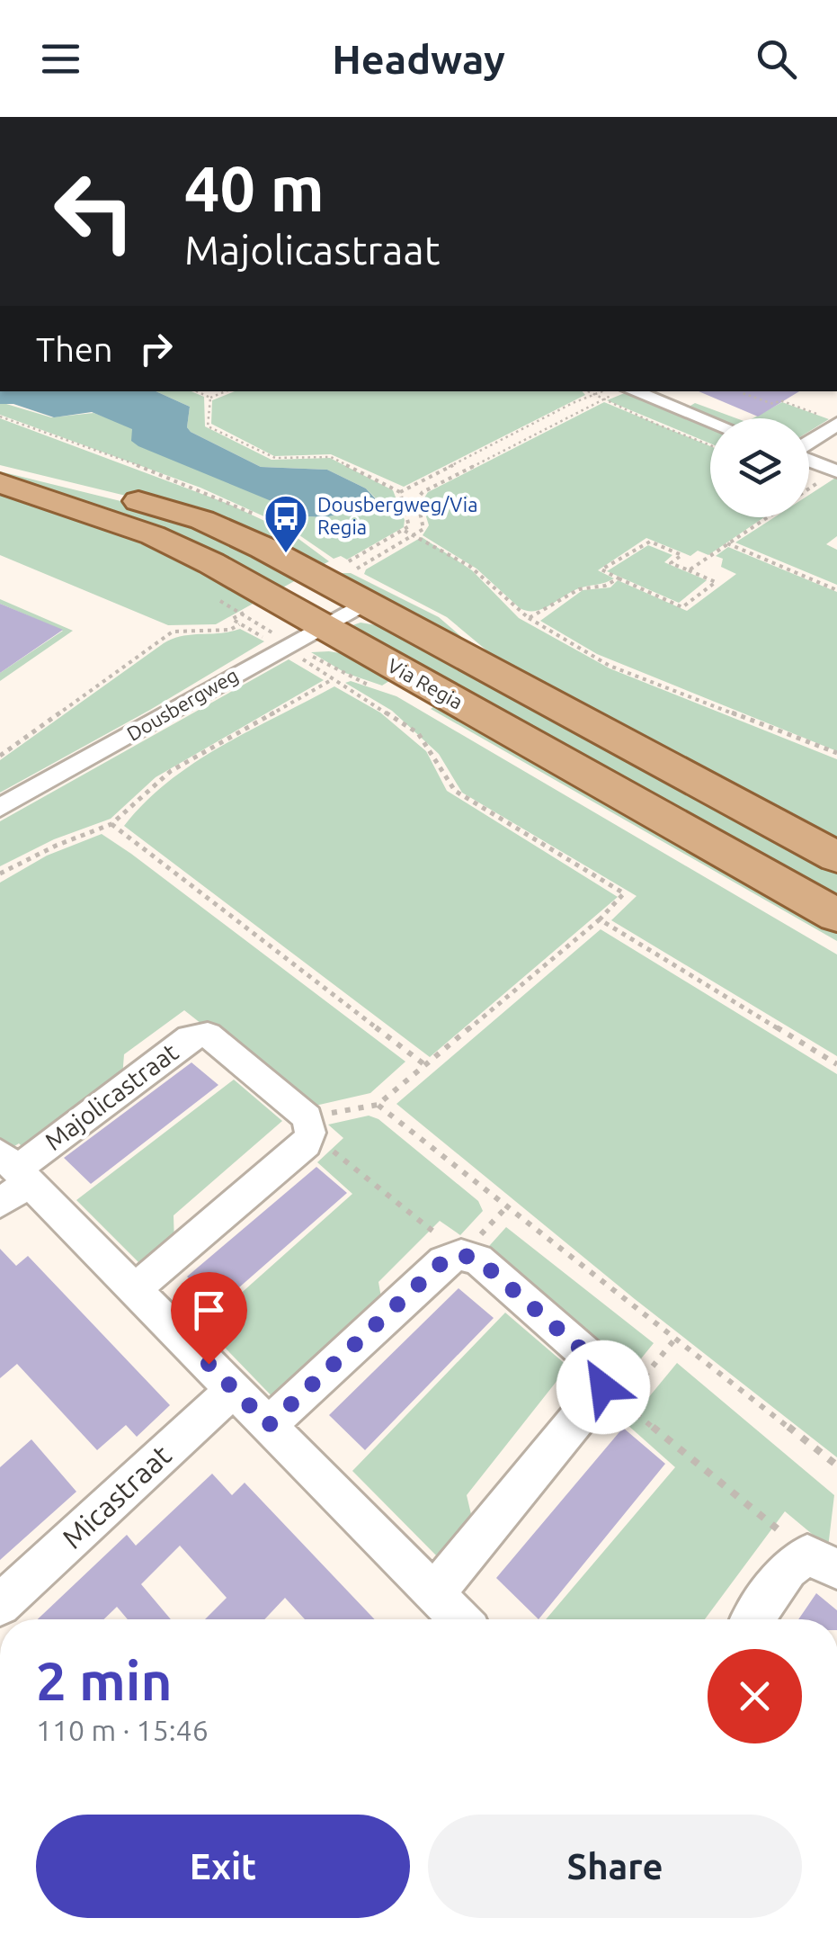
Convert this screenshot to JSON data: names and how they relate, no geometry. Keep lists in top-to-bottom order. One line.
{"streets":{"main road":["Via Regia"],"street":["Dousbergweg","Majolicastraat","Micastraat"]},"crossings":[["Via Regia","Dousbergweg"],["Majolicastraat","Micastraat"]],"places":{"bus stop":["Dousbergweg/Via Regia"]},"page":{"header":"Headway","turn":["40 m","Majolicastraat"],"then":"Then","heading":["2 min","110 m · 15:46"],"buttons":["Exit","Share"]}}
